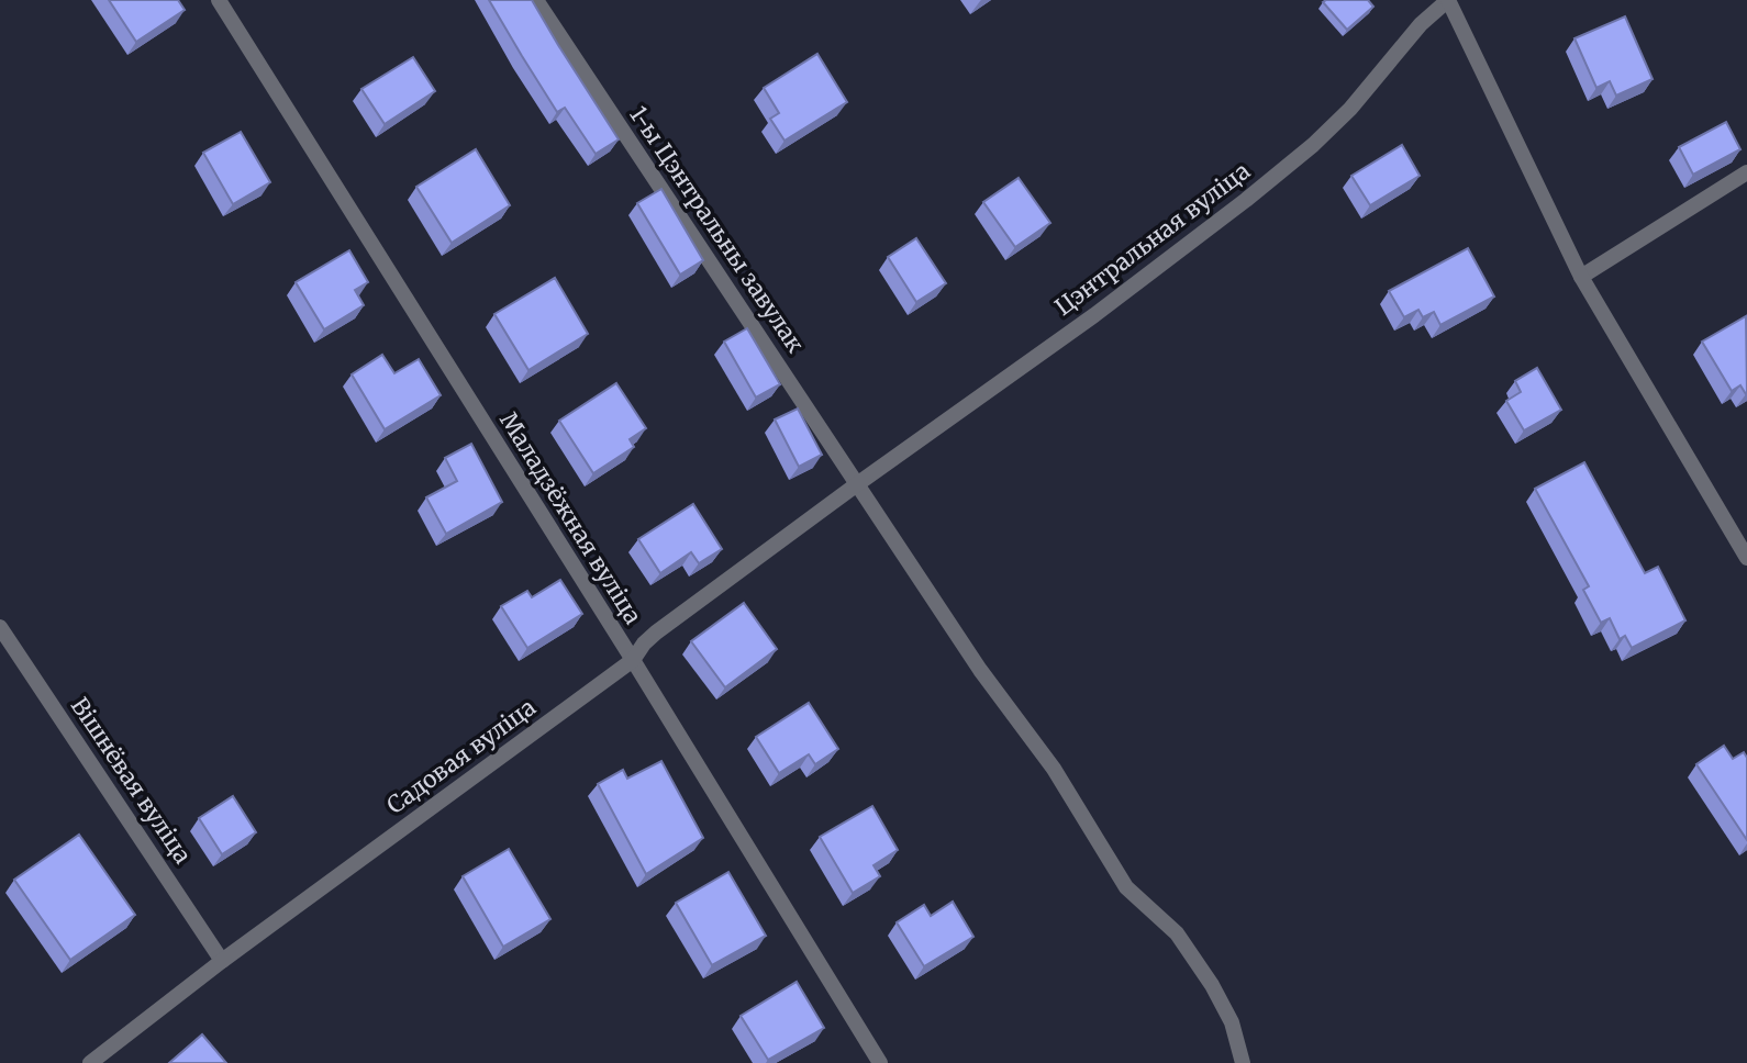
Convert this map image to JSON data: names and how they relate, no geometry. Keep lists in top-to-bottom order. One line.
{"streets":{"street":["1-ы Цэнтральны завулак","Цэнтральная вуліца","Маладзёжная вуліца","Садовая вуліца","Вішнёвая вуліца"]},"crossings":[["1-ы Цэнтральны завулак","Цэнтральная вуліца"],["1-ы Цэнтральны завулак","Садовая вуліца"],["Цэнтральная вуліца","Садовая вуліца"],["Маладзёжная вуліца","Садовая вуліца"],["Садовая вуліца","Вішнёвая вуліца"]]}
